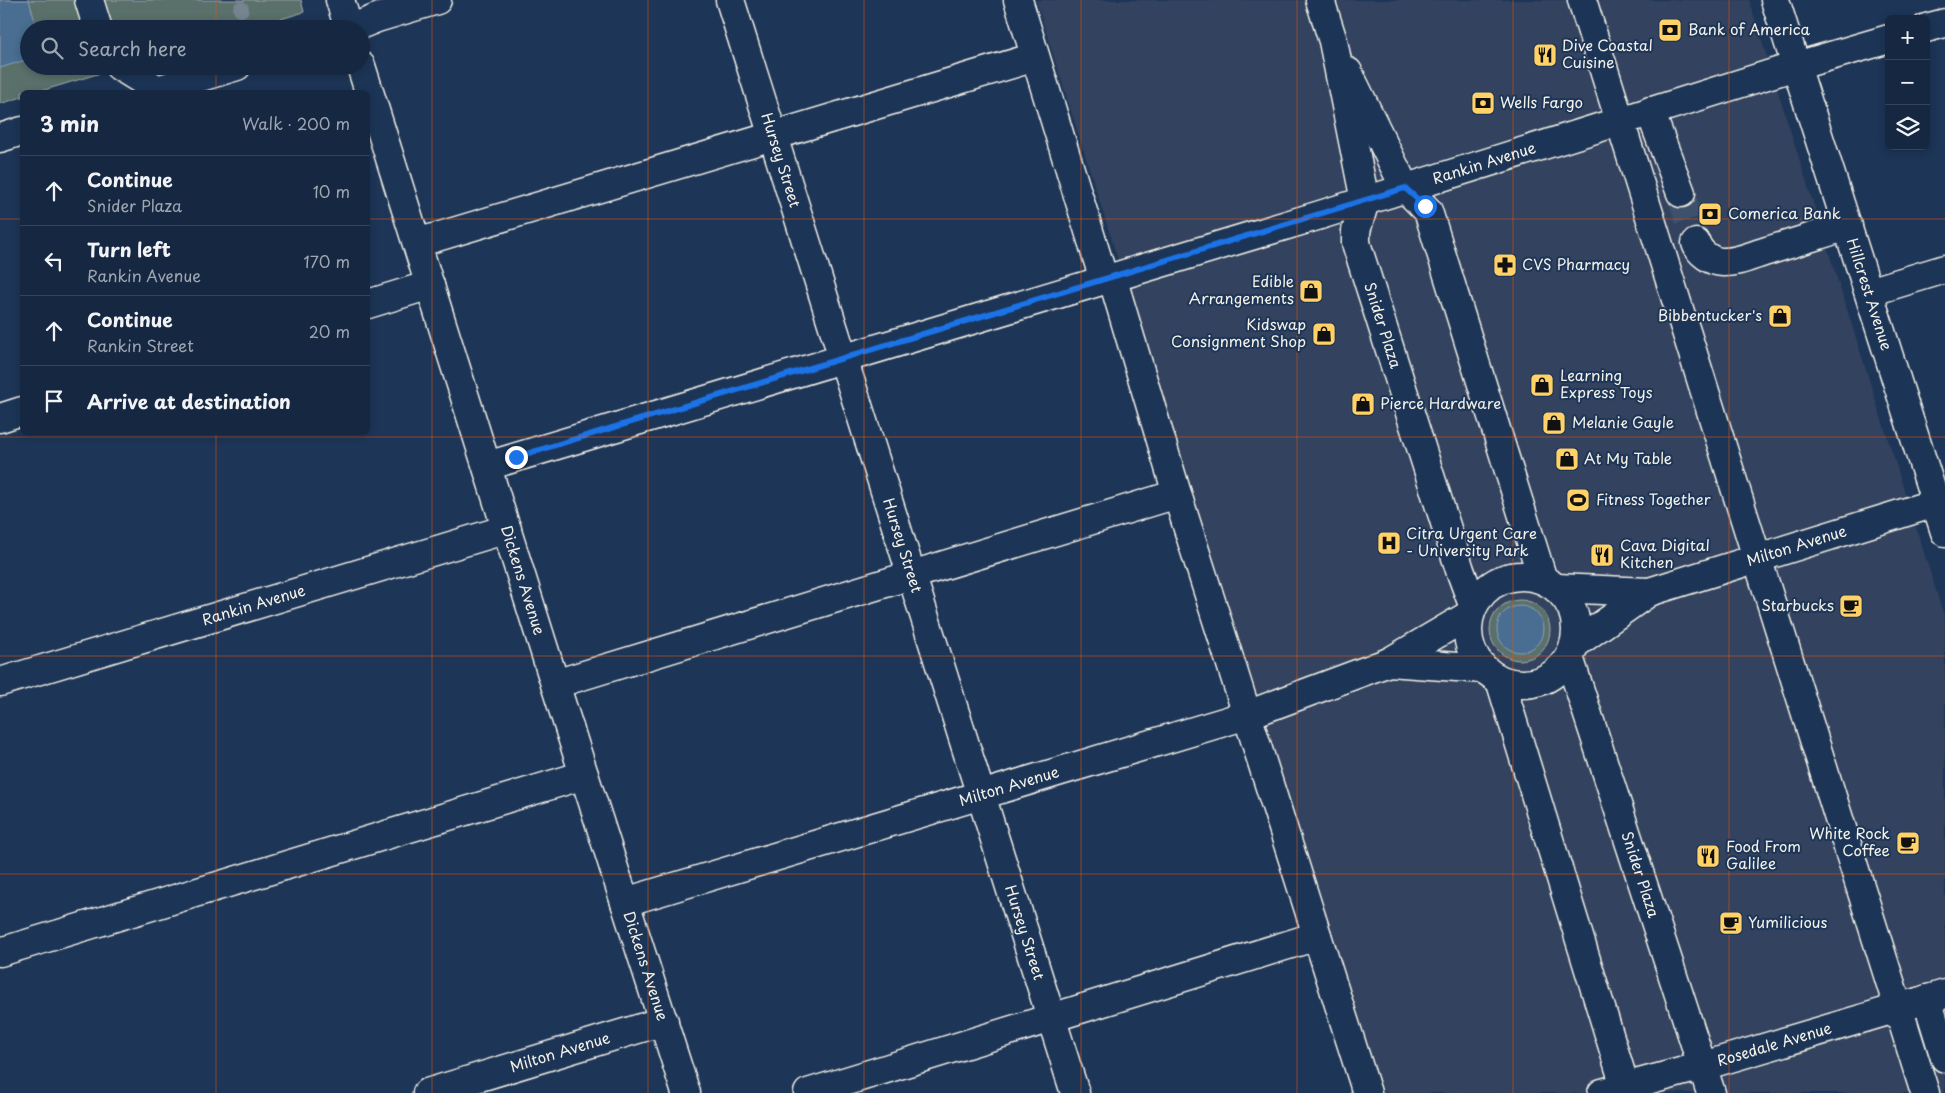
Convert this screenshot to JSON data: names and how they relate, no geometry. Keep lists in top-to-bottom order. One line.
{"streets":{"street":["Hursey Street","Rankin Avenue","Hillcrest Avenue","Snider Plaza","Milton Avenue","Dickens Avenue","Rosedale Avenue"]},"crossings":[["Hursey Street","Rankin Avenue"],["Hursey Street","Milton Avenue"],["Rankin Avenue","Hillcrest Avenue"],["Rankin Avenue","Snider Plaza"],["Rankin Avenue","Dickens Avenue"],["Hillcrest Avenue","Milton Avenue"],["Snider Plaza","Milton Avenue"],["Snider Plaza","Rosedale Avenue"],["Milton Avenue","Dickens Avenue"]],"places":{"bank":["Bank of America","Wells Fargo","Comerica Bank"],"restaurant":["Dive Coastal Cuisine","Cava Digital Kitchen","Food From Galilee"],"pharmacy":["CVS Pharmacy"],"shop":["Edible Arrangements","Bibbentucker's","Kidswap Consignment Shop","Learning Express Toys","Pierce Hardware","Melanie Gayle","At My Table"],"sports":["Fitness Together"],"hospital":["Citra Urgent Care - University Park"],"cafe":["Starbucks","White Rock Coffee","Yumilicious"]},"page":{"map_buttons":["+","−"],"search":"Search here","heading":["3 min","Walk · 200 m"],"list":[["Continue","Snider Plaza","10 m"],["Turn left","Rankin Avenue","170 m"],["Continue","Rankin Street","20 m"],"Arrive at destination"]}}
